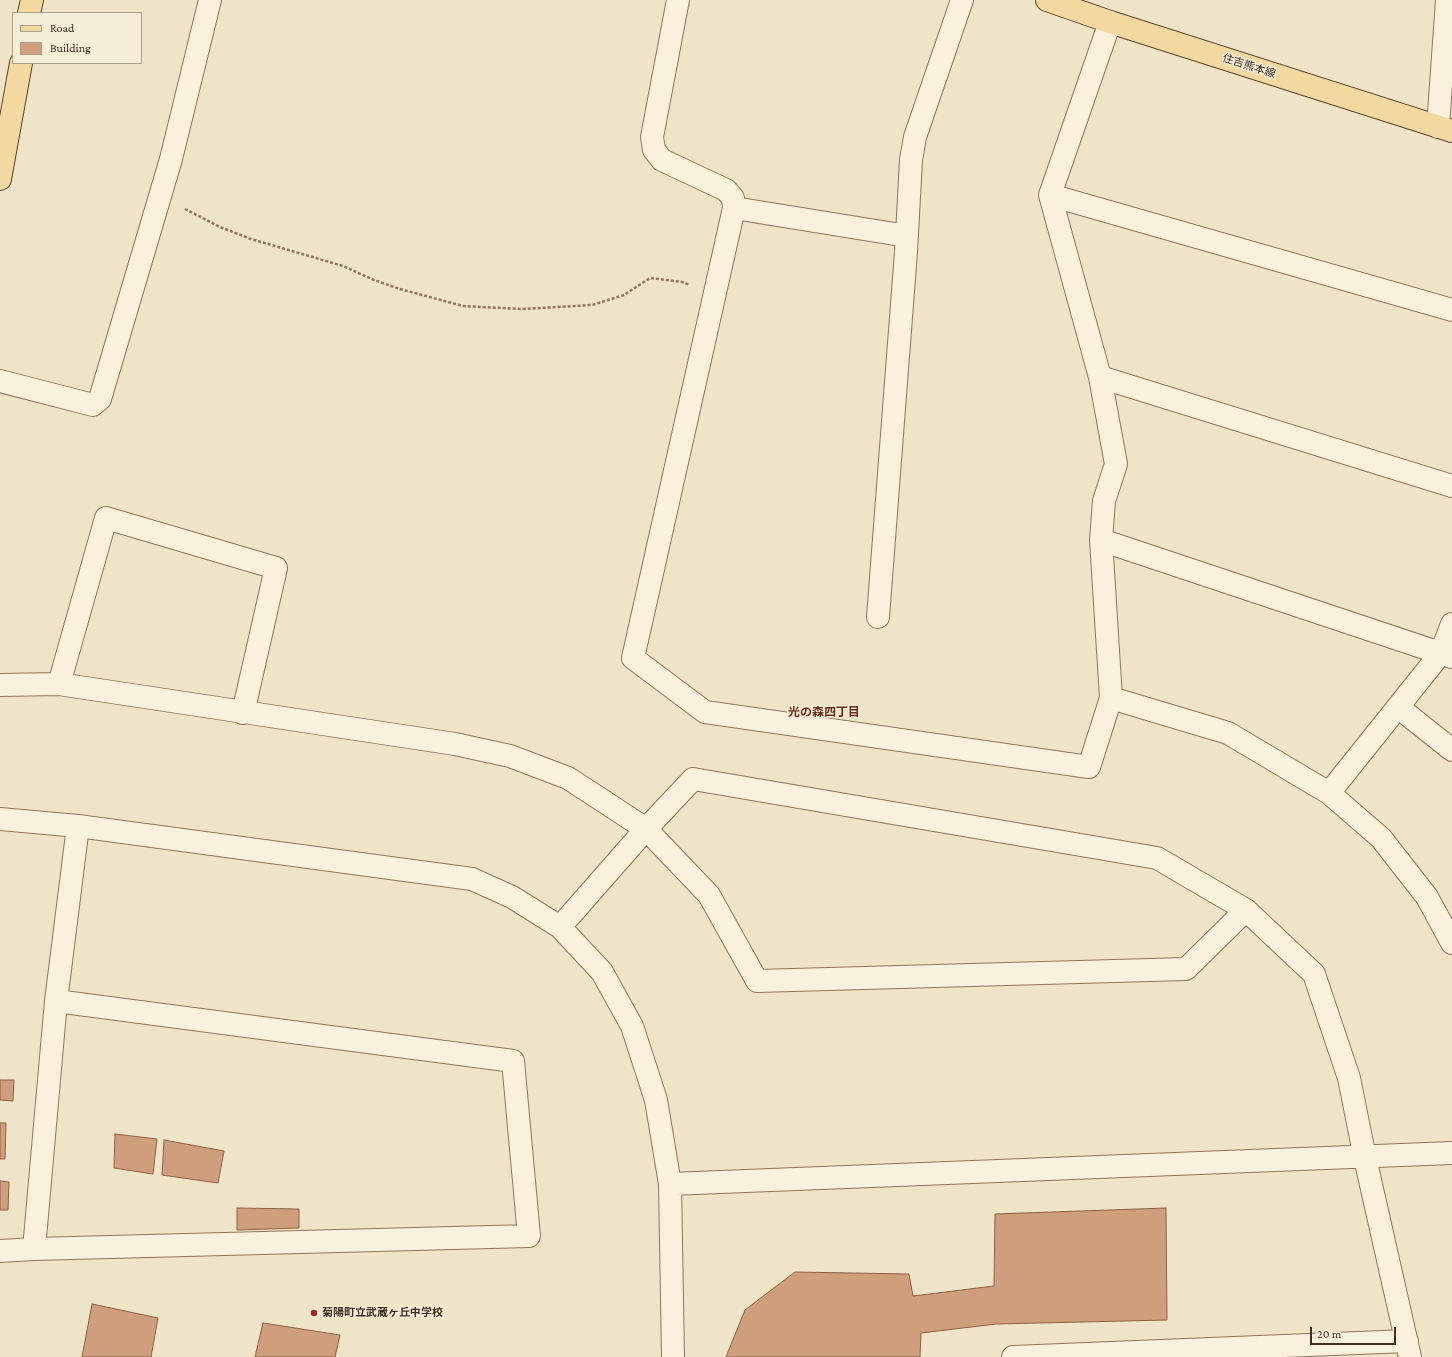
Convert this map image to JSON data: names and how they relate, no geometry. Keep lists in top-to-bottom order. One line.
{"streets":{"main road":["住吉熊本線"]},"districts":["光の森四丁目"],"places":["菊陽町立武蔵ヶ丘中学校"],"legend":["Road","Building"],"scale_bar":"20 m"}
